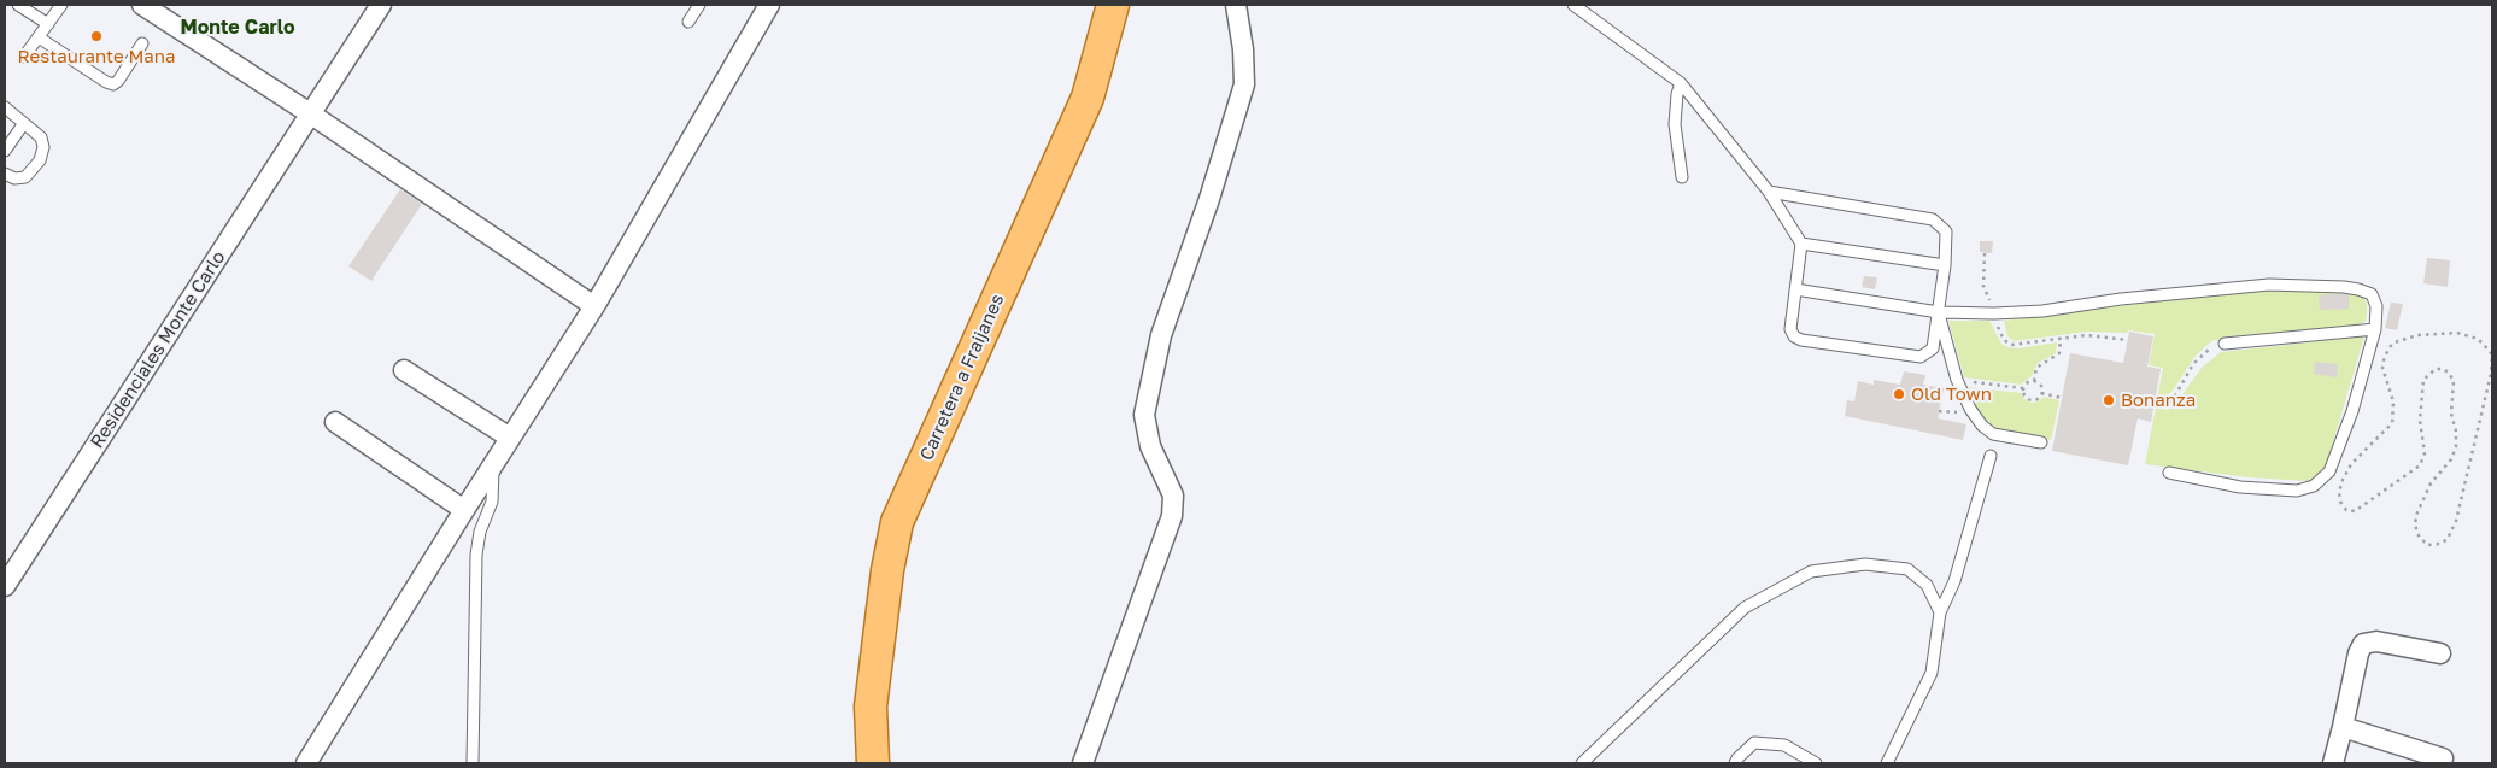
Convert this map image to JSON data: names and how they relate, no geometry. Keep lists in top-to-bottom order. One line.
{"streets":{"main road":["Carretera a Fraijanes"],"street":["Residenciales Monte Carlo"]},"districts":["Monte Carlo"],"places":["Restaurante Mana","Old Town","Bonanza"]}
